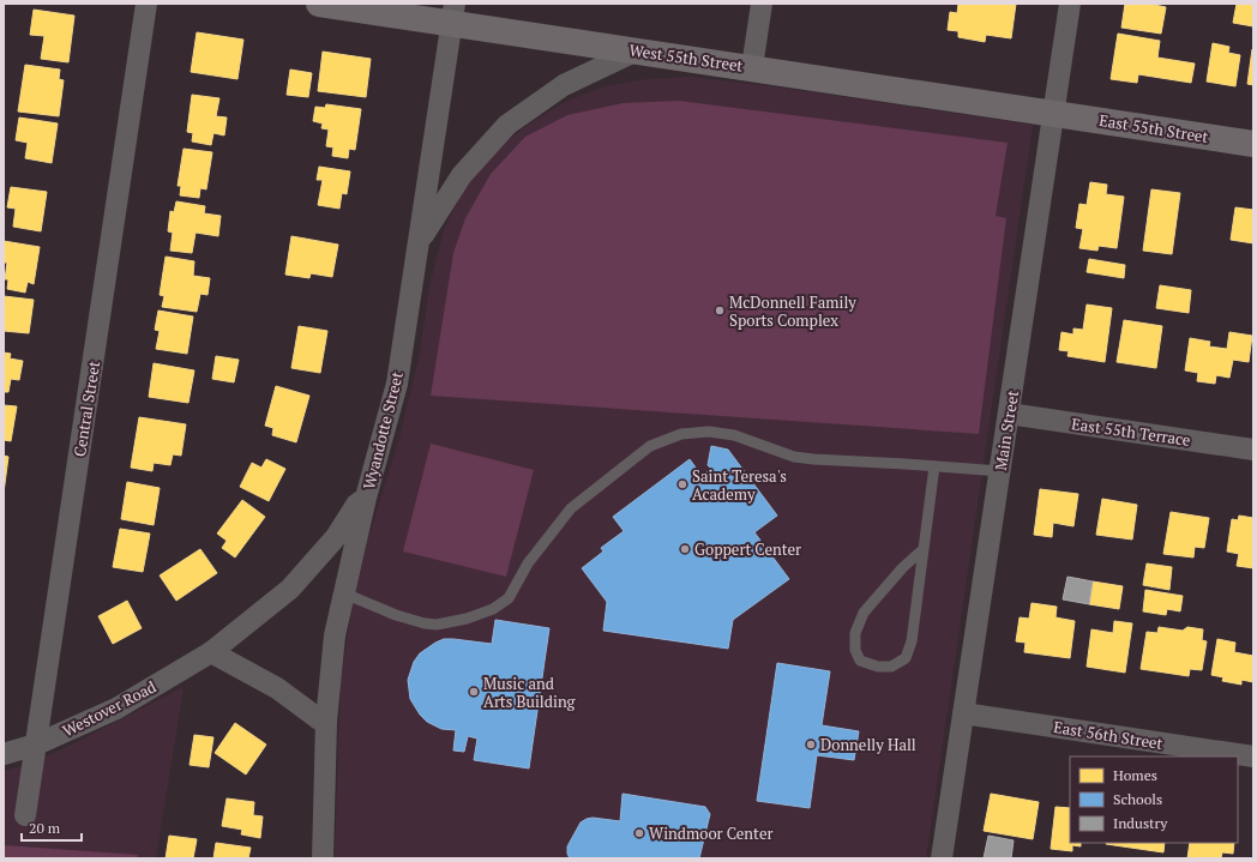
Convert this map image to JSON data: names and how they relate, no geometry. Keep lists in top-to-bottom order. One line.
{"streets":{"main road":["West 55th Street","East 55th Street"],"street":["Central Street","Wyandotte Street","Main Street","East 55th Terrace","Westover Road","East 56th Street"]},"crossings":[["West 55th Street","East 55th Street"],["West 55th Street","Wyandotte Street"],["West 55th Street","Main Street"],["East 55th Street","Main Street"],["Central Street","Westover Road"],["Wyandotte Street","Westover Road"],["Main Street","East 55th Terrace"],["Main Street","East 56th Street"]],"places":["McDonnell Family Sports Complex","Saint Teresa's Academy","Goppert Center","Music and Arts Building","Donnelly Hall","Windmoor Center"],"legend":["Homes","Schools","Industry"],"scale_bar":"20 m"}
